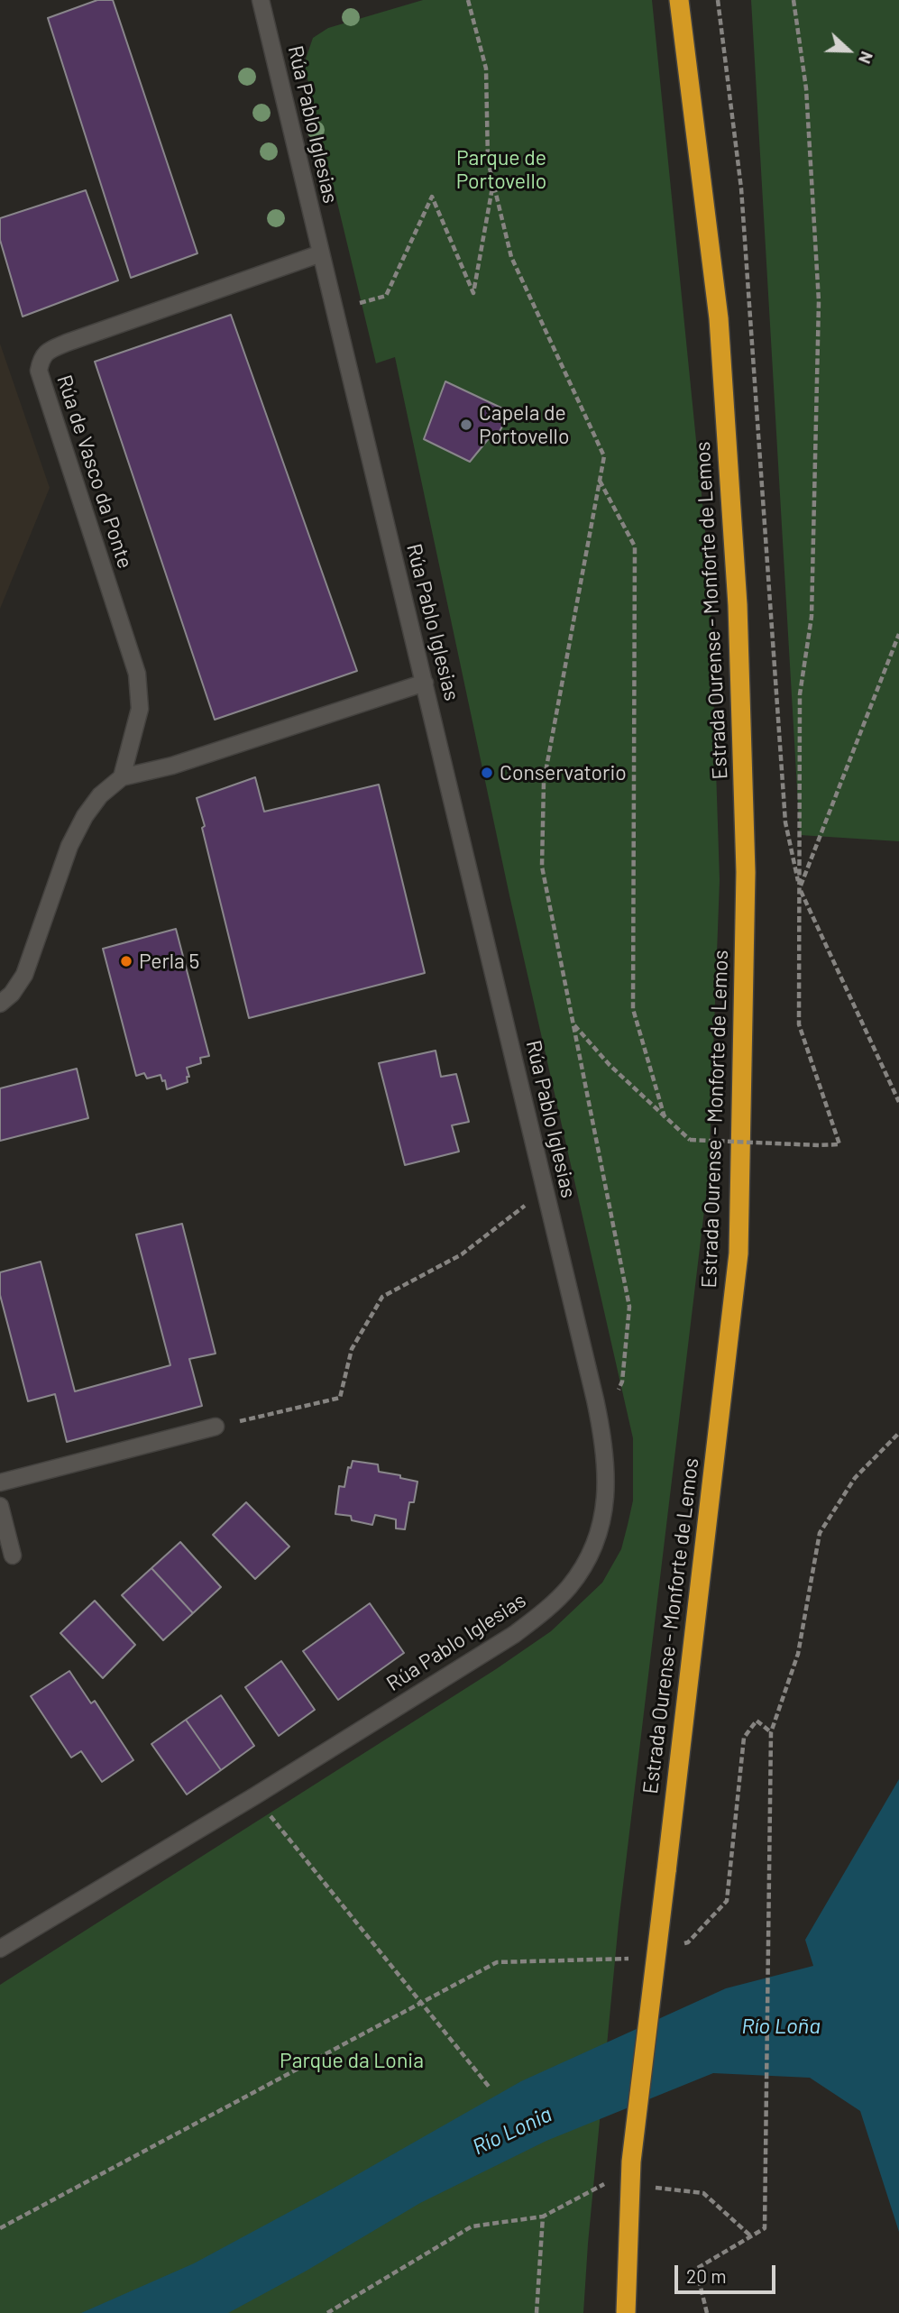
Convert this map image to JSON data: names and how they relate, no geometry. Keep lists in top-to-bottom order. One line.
{"streets":{"highway":["Estrada Ourense - Monforte de Lemos"],"street":["Rúa Pablo Iglesias","Rúa de Vasco da Ponte"]},"crossings":[["Rúa Pablo Iglesias","Rúa de Vasco da Ponte"]],"water":["Río Loña","Río Lonia"],"parks":["Parque de Portovello","Parque da Lonia"],"places":["Capela de Portovello","Conservatorio","Perla 5"],"scale_bar":"20 m","north":"right"}
